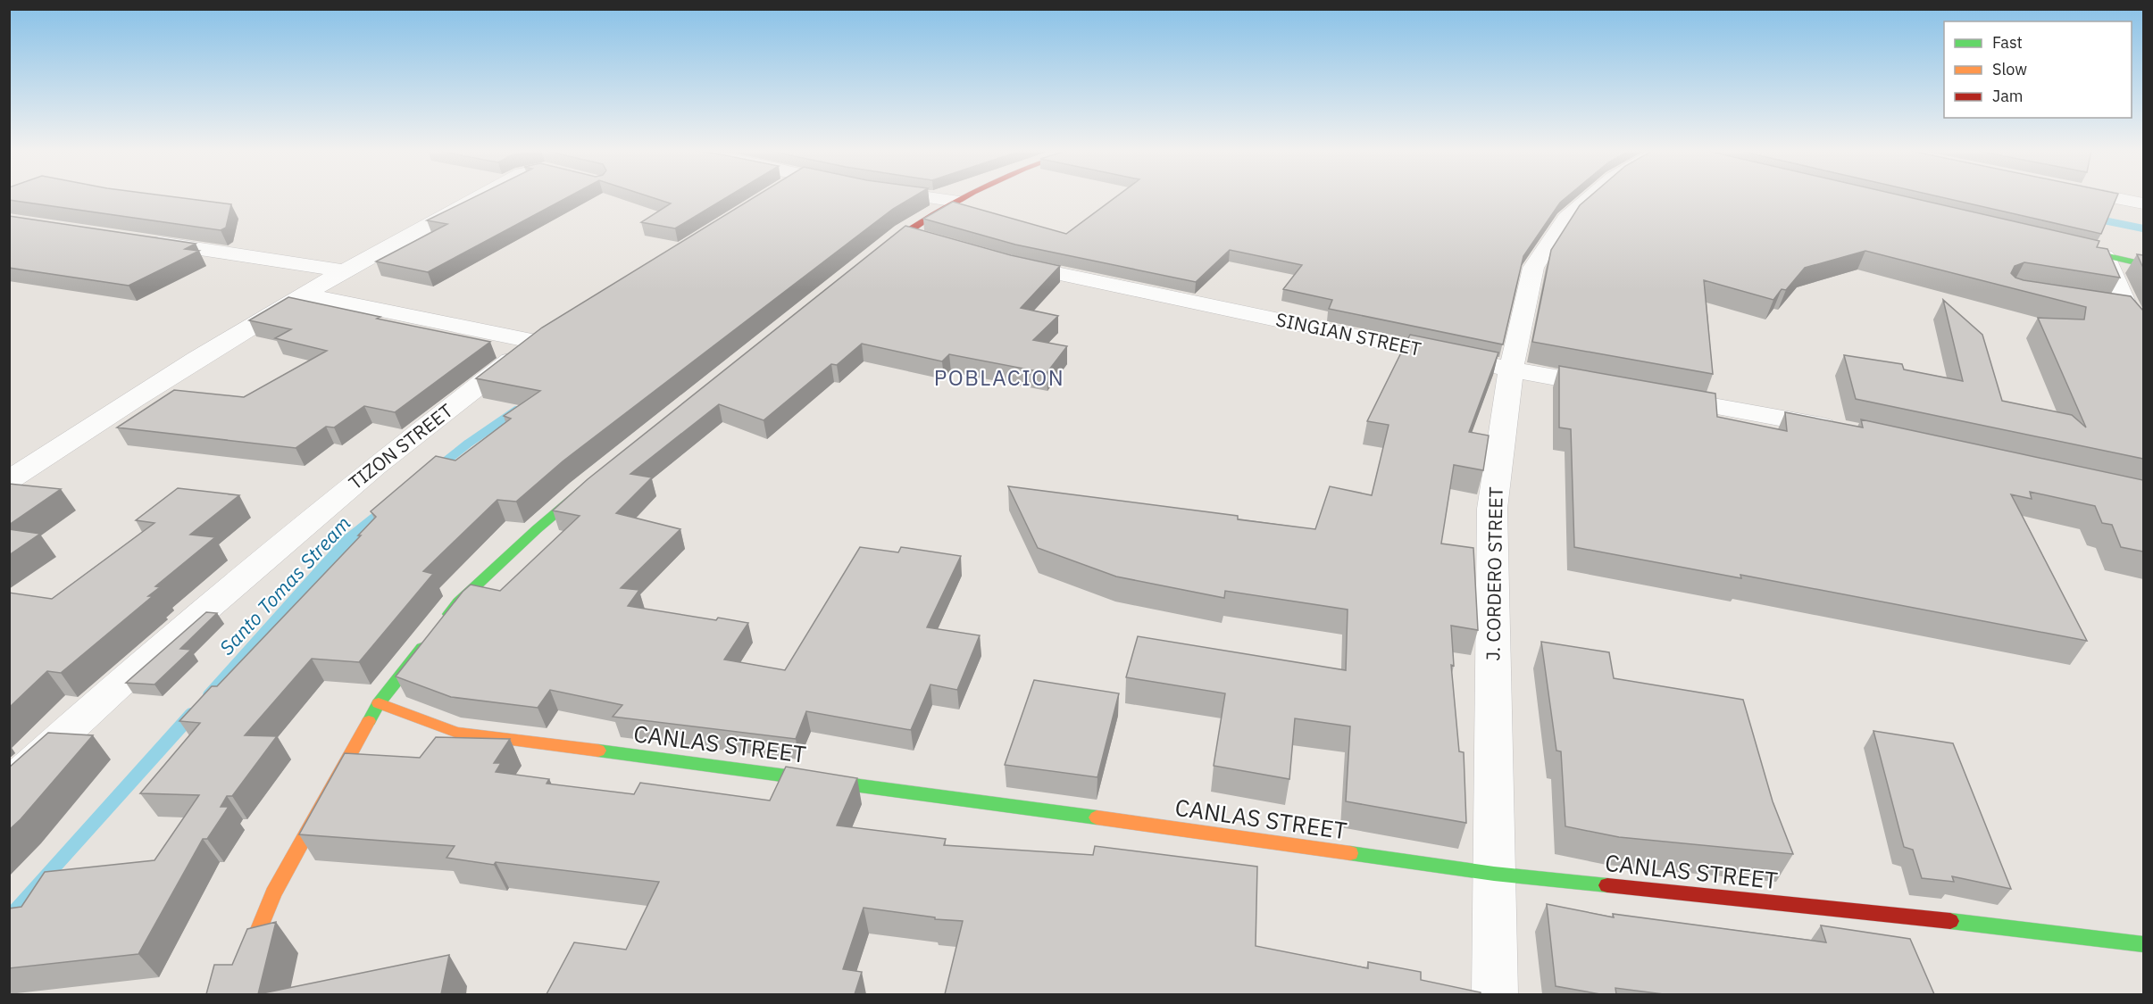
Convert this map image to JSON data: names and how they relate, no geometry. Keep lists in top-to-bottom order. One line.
{"streets":{"street":["SINGIAN STREET","TIZON STREET","J. CORDERO STREET","CANLAS STREET"]},"crossings":[["SINGIAN STREET","J. CORDERO STREET"],["J. CORDERO STREET","CANLAS STREET"]],"districts":["POBLACION"],"water":["Santo Tomas Stream"],"legend":["Fast","Slow","Jam"]}
